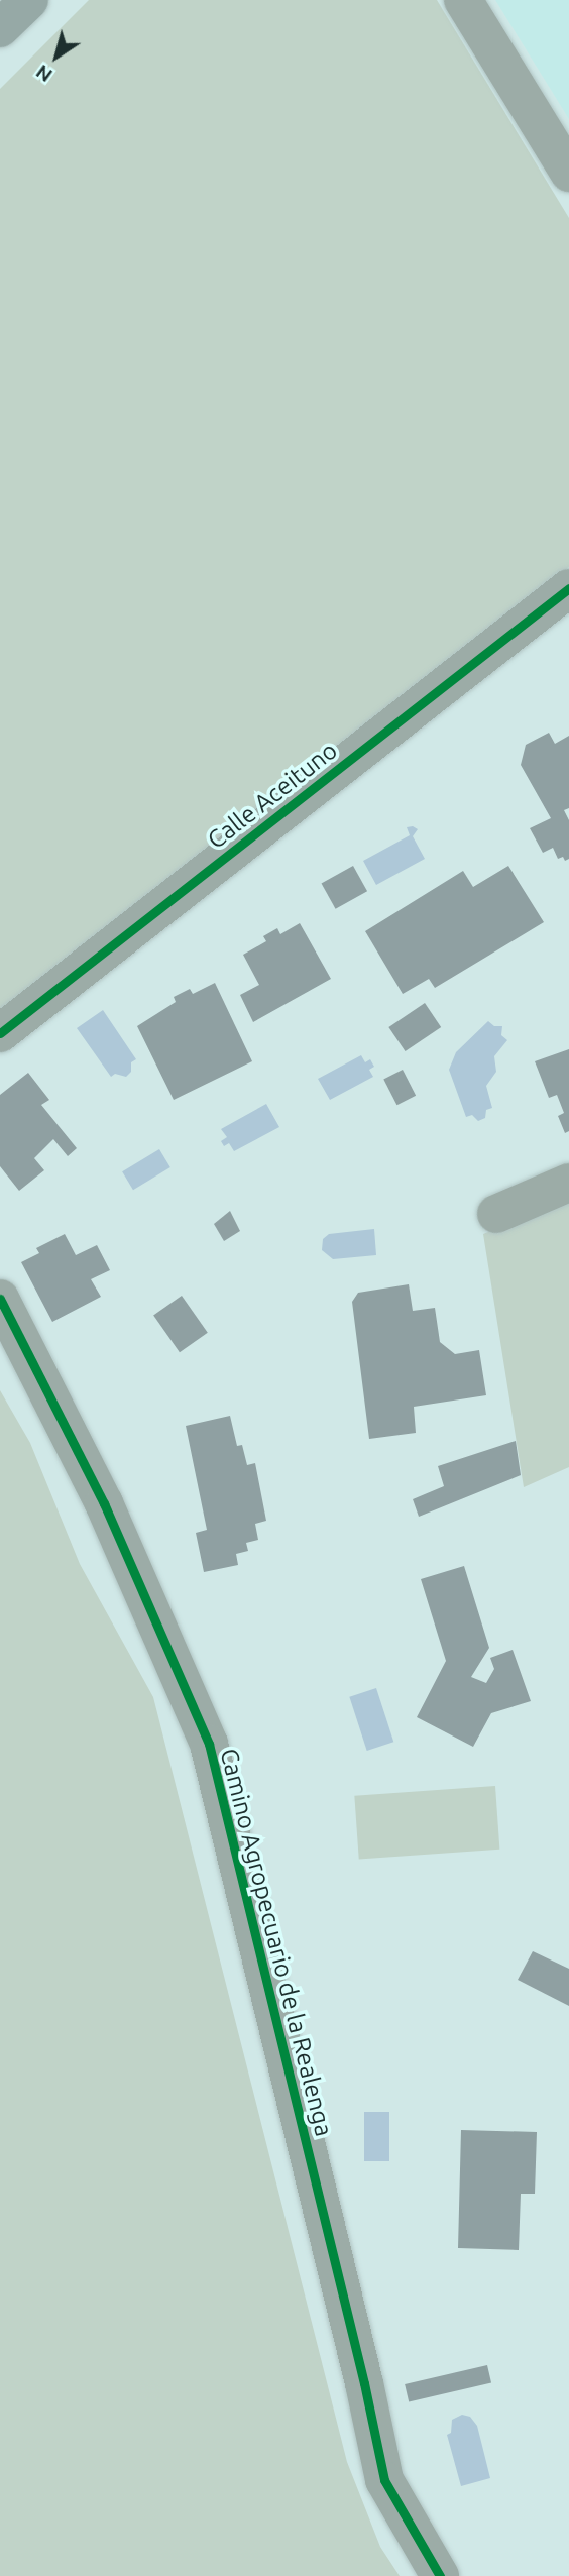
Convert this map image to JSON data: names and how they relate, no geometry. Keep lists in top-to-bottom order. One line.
{"streets":{"street":["Calle Aceituno","Camino Agropecuario de la Realenga"]},"north":"bottom left"}
